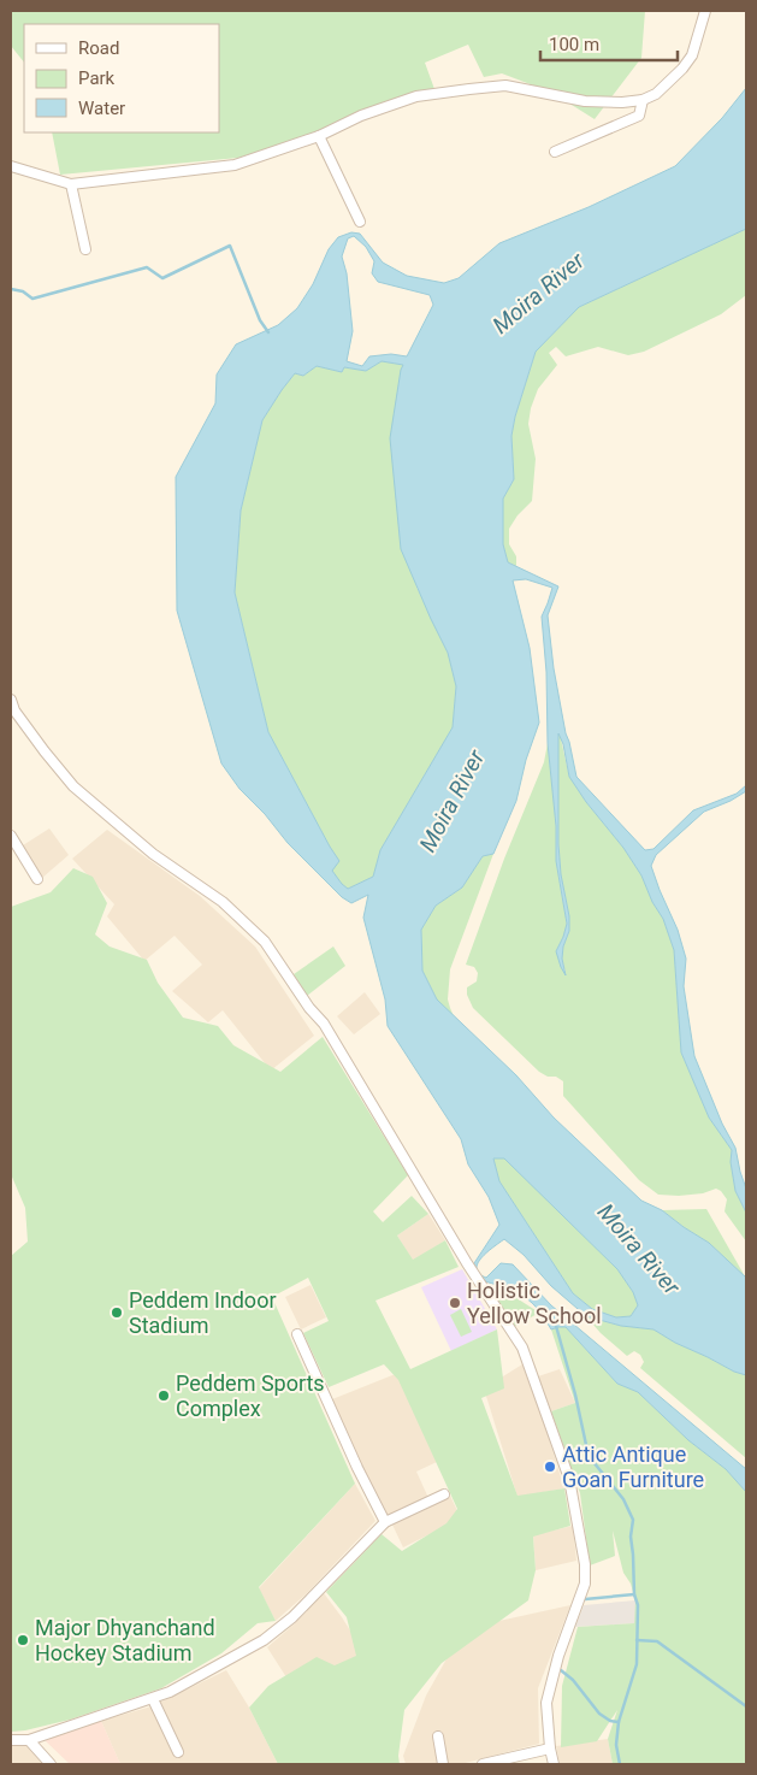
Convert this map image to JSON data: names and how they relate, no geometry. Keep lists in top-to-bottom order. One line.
{"water":["Moira River"],"places":["Holistic Yellow School","Peddem Indoor Stadium","Peddem Sports Complex","Attic Antique Goan Furniture","Major Dhyanchand Hockey Stadium"],"legend":["Road","Park","Water"],"scale_bar":"100 m"}
